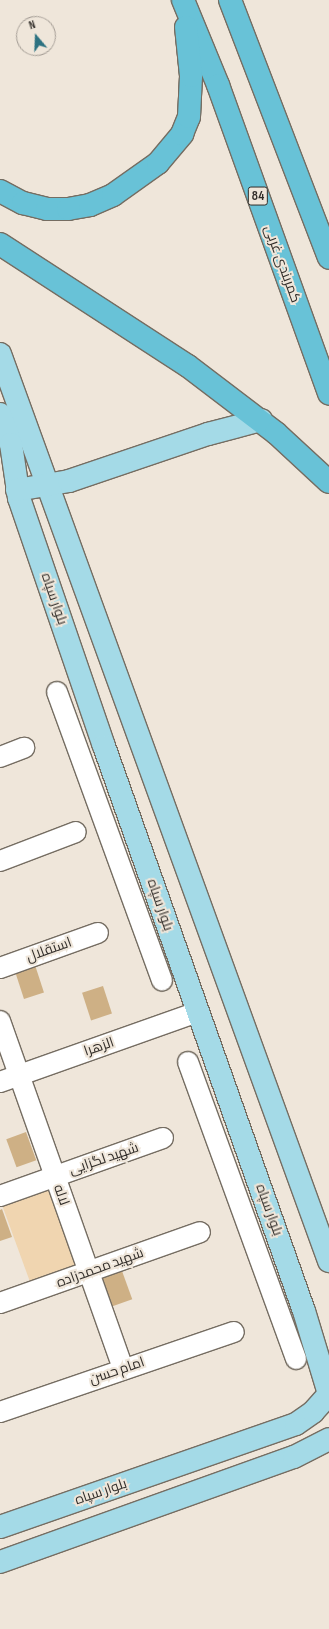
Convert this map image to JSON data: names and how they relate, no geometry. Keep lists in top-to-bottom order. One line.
{"streets":{"highway":["84","کمربندی غربی"],"main road":["بلوار سپاه"],"street":["استقلال","الزهرا","شهید لگزایی","لاله","شهید محمدزاده","امام حسن"]},"crossings":[["بلوار سپاه","الزهرا"],["الزهرا","لاله"],["شهید لگزایی","لاله"],["لاله","شهید محمدزاده"],["لاله","امام حسن"]],"north":"top"}
